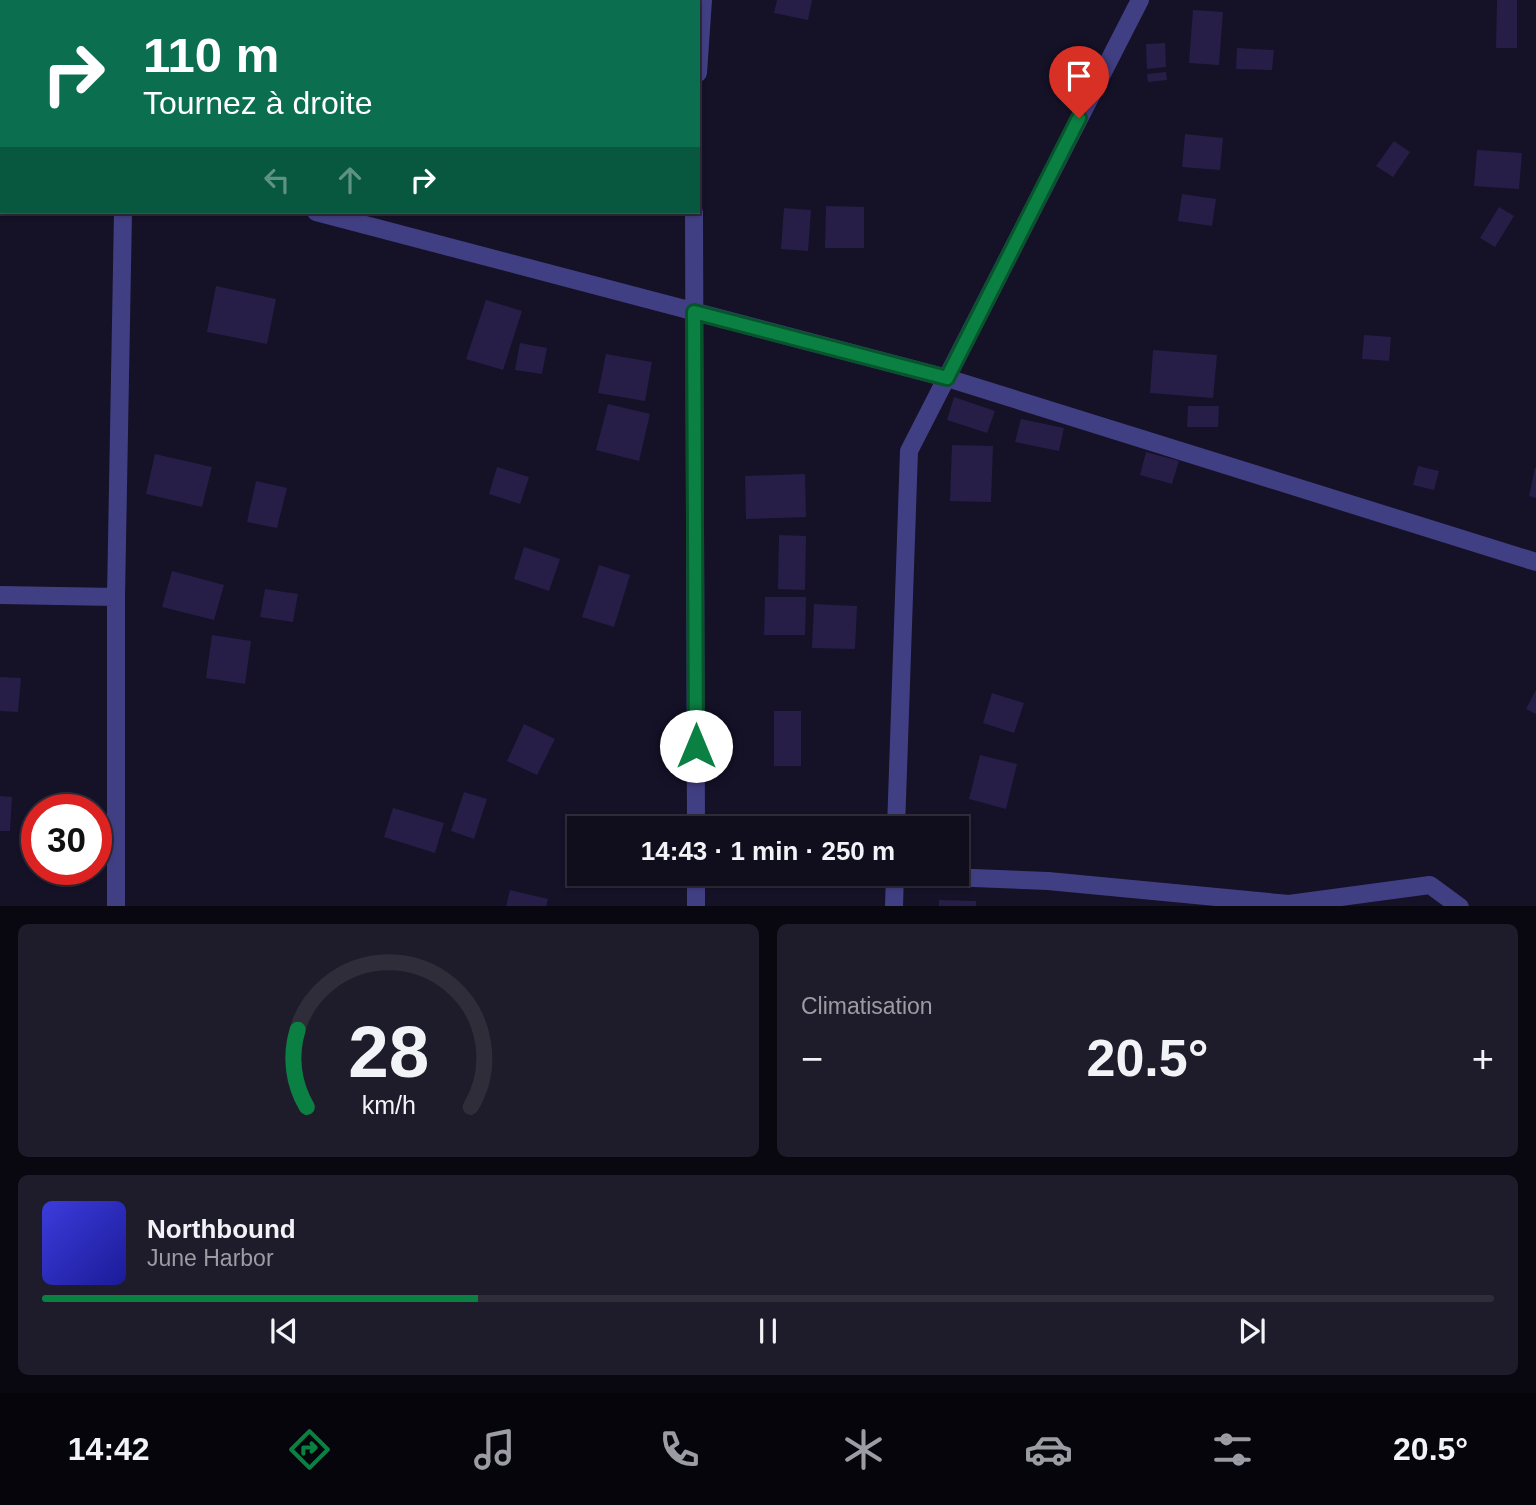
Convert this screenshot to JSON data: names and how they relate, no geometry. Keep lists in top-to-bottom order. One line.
{"page":{"turn":["110 m","Tournez à droite"],"limit":"30","trip":"14:43 · 1 min · 250 m","tile":"Climatisation","heat":["−","20.5°","+"],"song":["Northbound","June Harbor"],"tabs":["14:42","20.5°"],"gauge":["28","km/h"]}}
